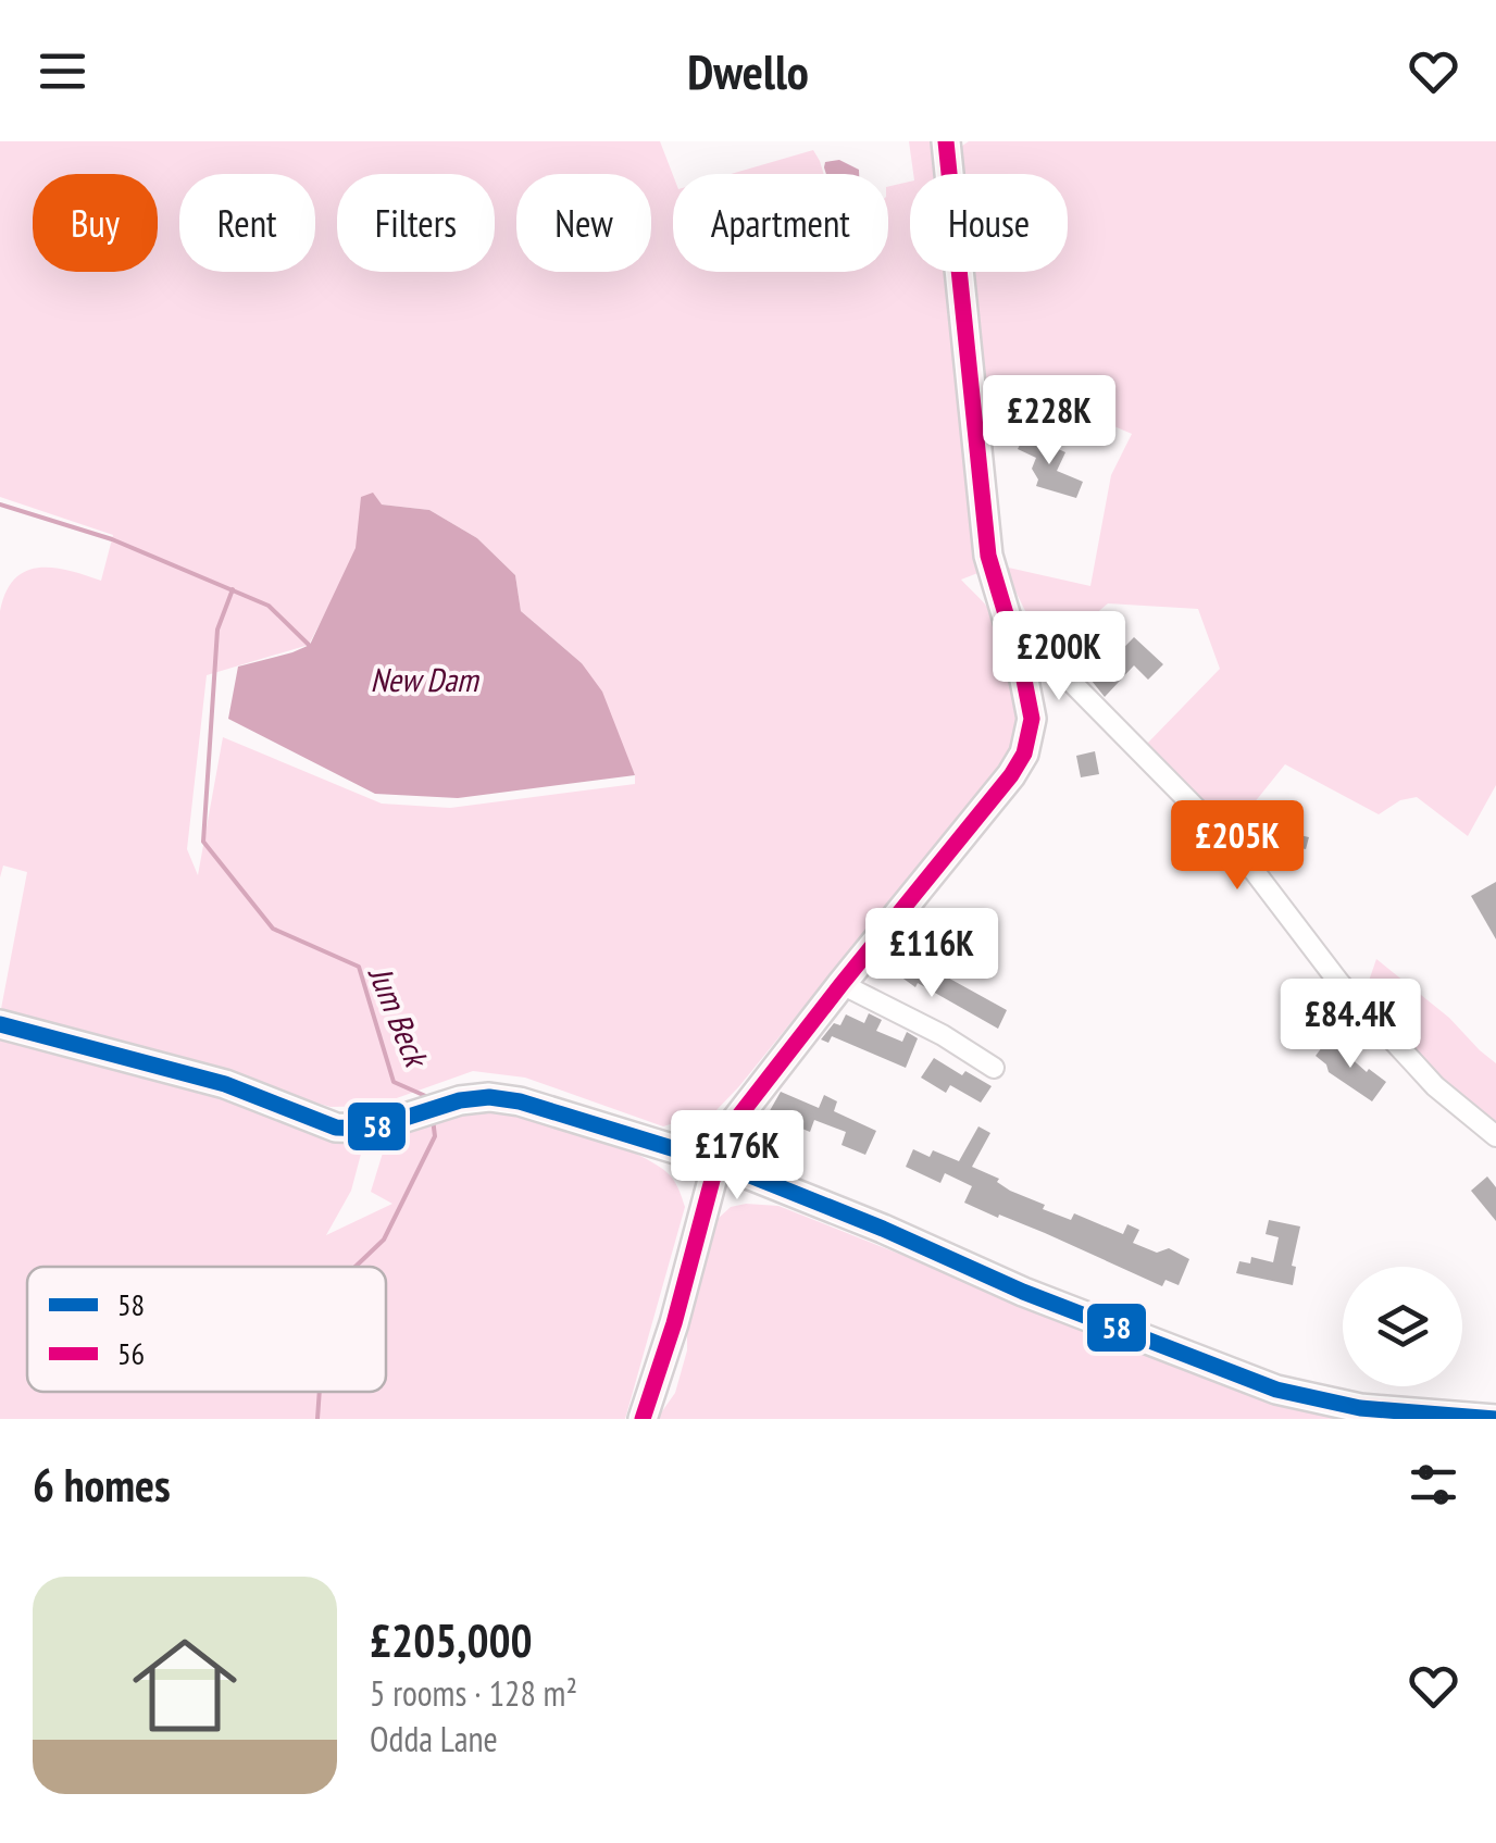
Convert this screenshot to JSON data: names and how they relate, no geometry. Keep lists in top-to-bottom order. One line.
{"water":["New Dam","Jum Beck"],"lines":["transit line 56","transit line 58"],"legend":["58","56"],"page":{"header":"Dwello","chip":["Buy","Rent","Filters","New","Apartment","House"],"price":["£228K","£200K","£205K","£116K","£84.4K","£176K"],"heading":"6 homes","list":[{"name":"£205,000","note":"5 rooms · 128 m² · Odda Lane"}]}}
